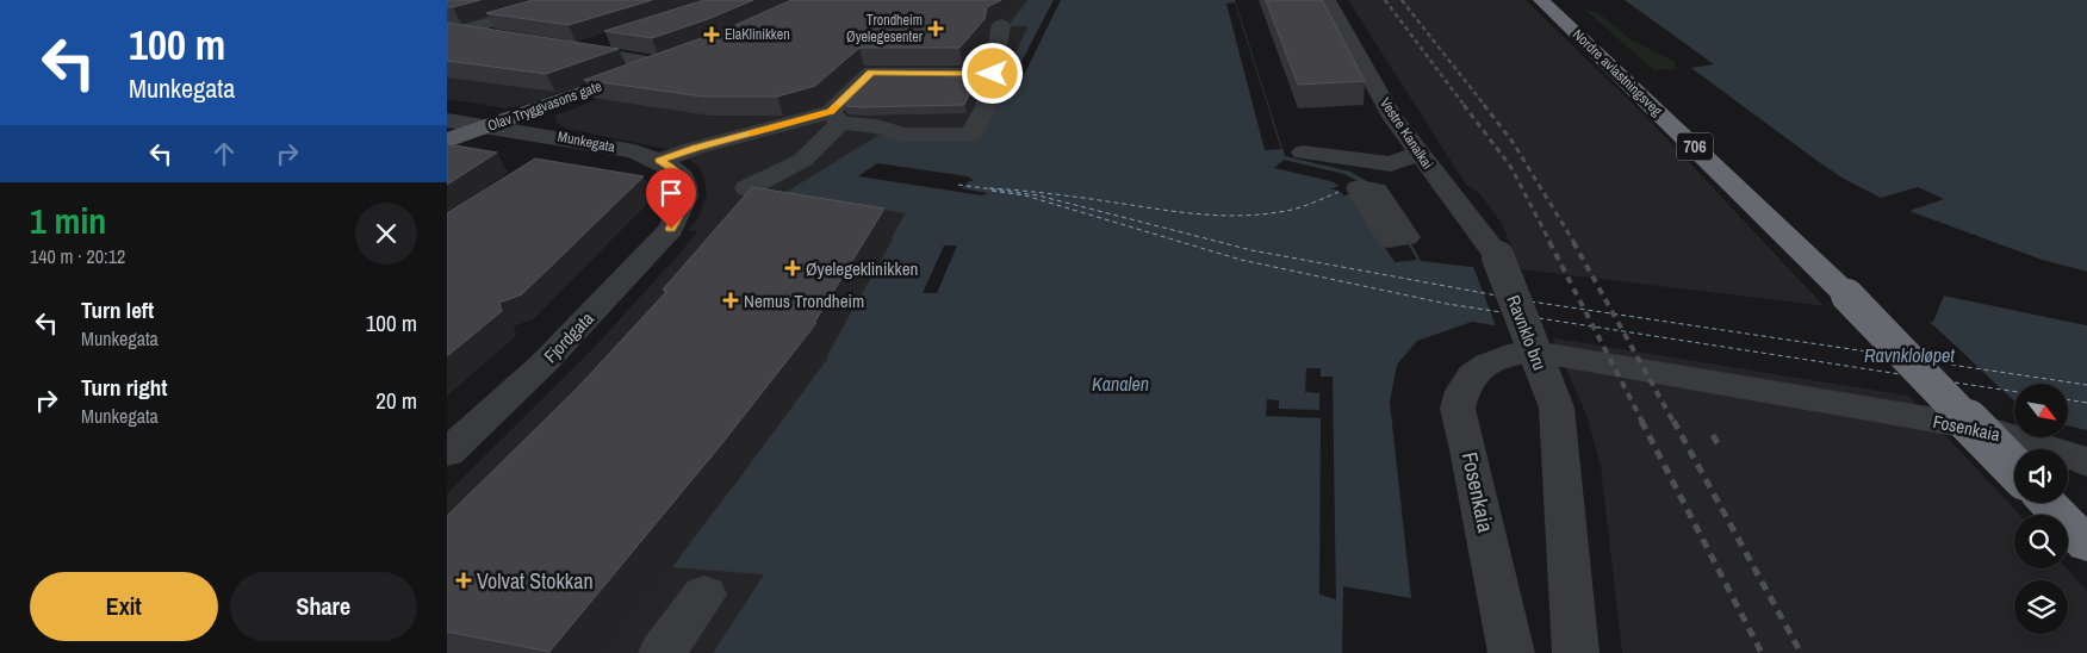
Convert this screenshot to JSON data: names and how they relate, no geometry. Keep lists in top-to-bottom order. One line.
{"streets":{"highway":["Nordre avlastningsveg","706"],"main road":["Olav Tryggvasons gate"],"street":["Vestre Kanalkai","Munkegata","Ravnklo bru","Fjordgata","Fosenkaia"]},"crossings":[["Olav Tryggvasons gate","Munkegata"],["Vestre Kanalkai","Ravnklo bru"],["Munkegata","Fjordgata"]],"water":["Ravnkloløpet","Kanalen"],"places":{"health":["Trondheim Øyelegesenter","ElaKlinikken","Øyelegeklinikken","Nemus Trondheim","Volvat Stokkan"]},"north":"bottom right","page":{"turn":["100 m","Munkegata"],"heading":["1 min","140 m · 20:12"],"list":[{"name":"Turn left","note":"Munkegata","value":"100 m"},{"name":"Turn right","note":"Munkegata","value":"20 m"}],"buttons":["Exit","Share"]}}
